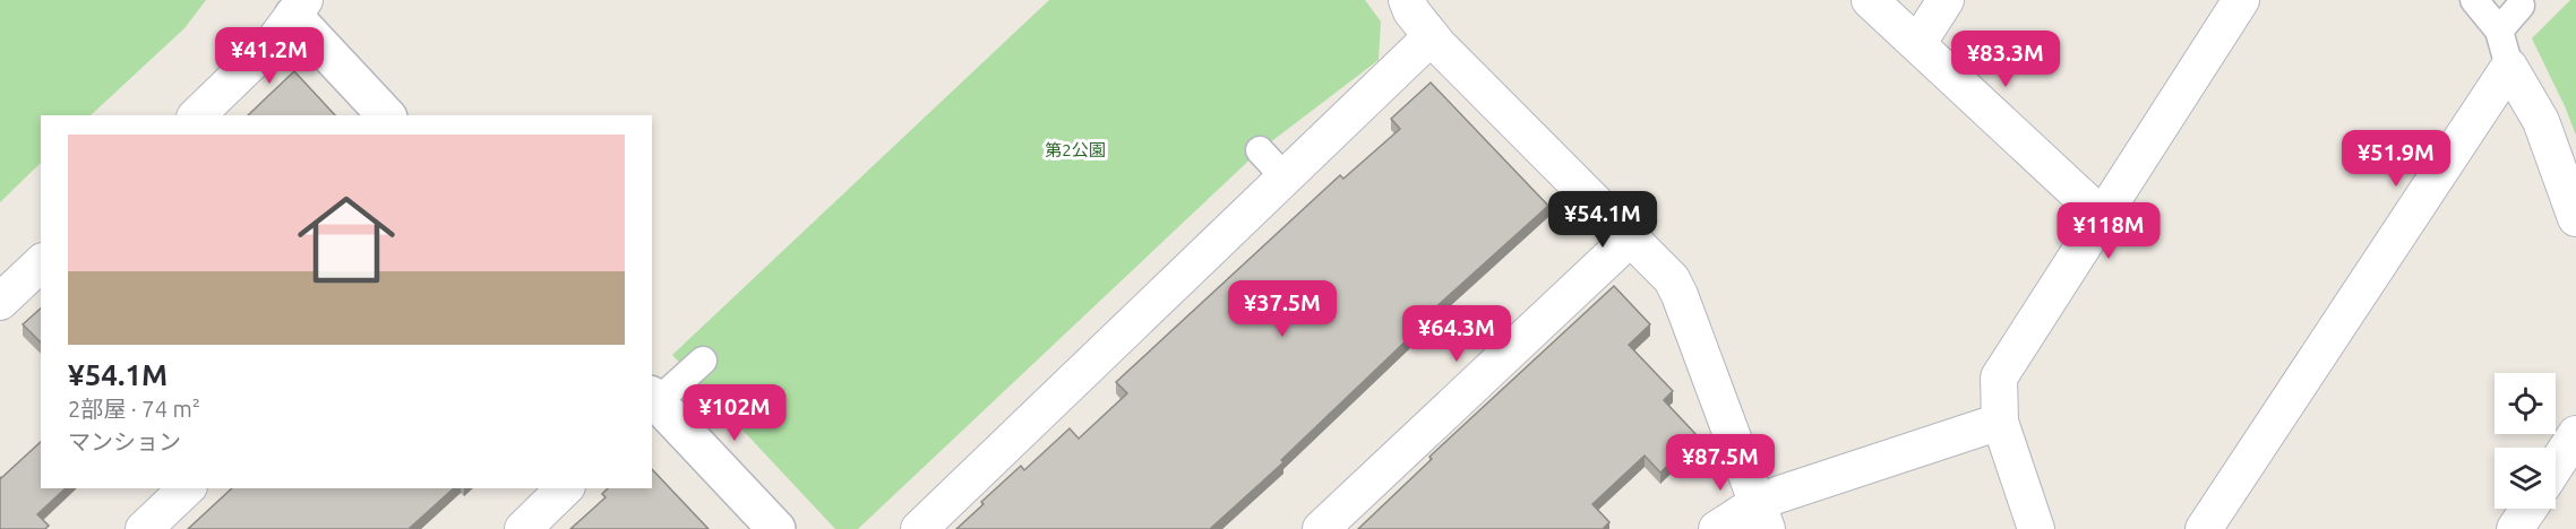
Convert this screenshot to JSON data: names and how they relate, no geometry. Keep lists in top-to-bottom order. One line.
{"parks":["第2公園"],"page":{"price":["¥41.2M","¥83.3M","¥51.9M","¥54.1M","¥118M","¥37.5M","¥64.3M","¥102M","¥87.5M"],"list":[{"name":"¥54.1M","note":"2部屋 · 74 m² · マンション"}]}}
